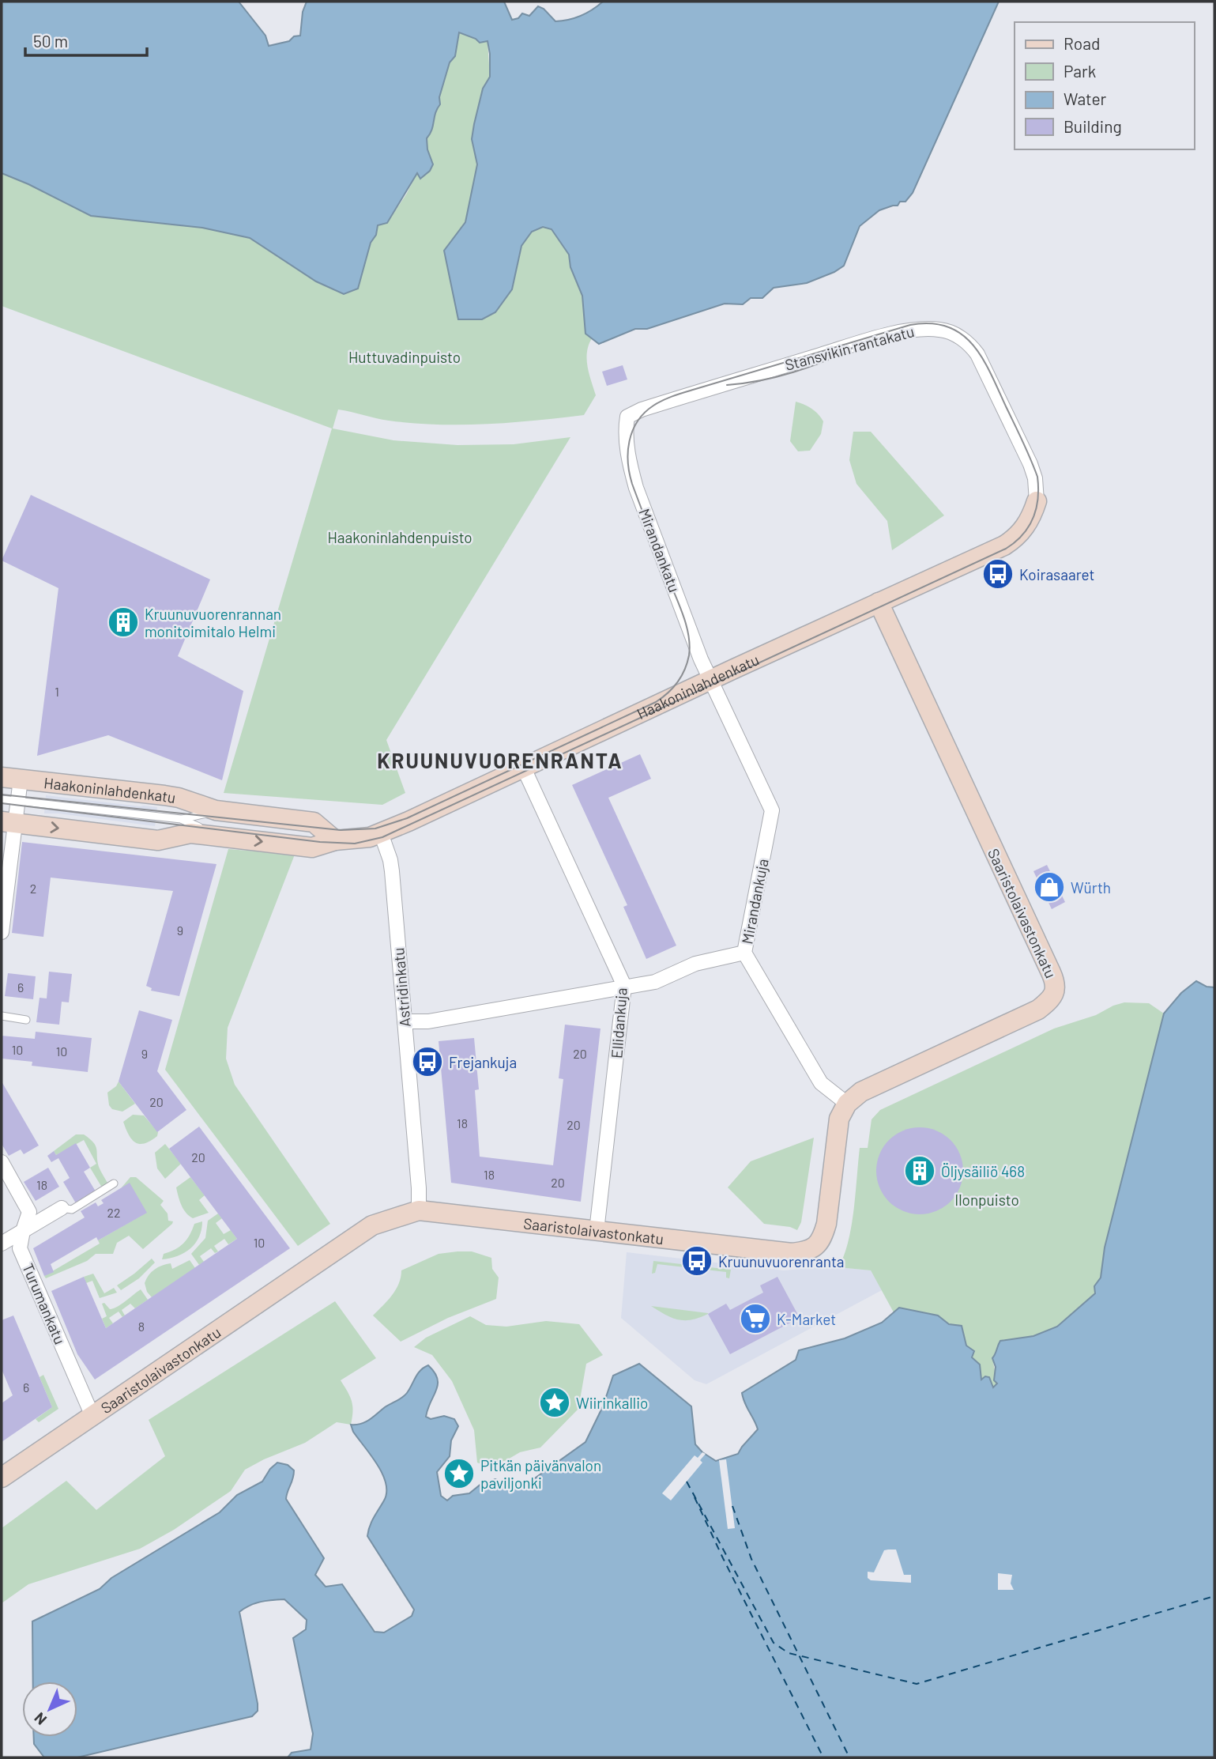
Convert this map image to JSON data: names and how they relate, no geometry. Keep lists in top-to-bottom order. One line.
{"streets":{"street":["Stansvikin rantakatu","Mirandankatu","Haakoninlahdenkatu","Mirandankuja","Saaristolaivastonkatu","Astridinkatu","Ellidankuja","Turumankatu"]},"crossings":[["Stansvikin rantakatu","Mirandankatu"],["Stansvikin rantakatu","Haakoninlahdenkatu"],["Mirandankatu","Haakoninlahdenkatu"],["Mirandankatu","Mirandankuja"],["Haakoninlahdenkatu","Mirandankuja"],["Haakoninlahdenkatu","Saaristolaivastonkatu"],["Haakoninlahdenkatu","Astridinkatu"],["Haakoninlahdenkatu","Ellidankuja"],["Mirandankuja","Saaristolaivastonkatu"],["Saaristolaivastonkatu","Astridinkatu"],["Saaristolaivastonkatu","Ellidankuja"],["Saaristolaivastonkatu","Turumankatu"]],"districts":["KRUUNUVUORENRANTA"],"parks":["Huttuvadinpuisto","Haakoninlahdenpuisto","Ilonpuisto"],"places":{"bus stop":["Koirasaaret","Frejankuja","Kruunuvuorenranta"],"building":["Kruunuvuorenrannan monitoimitalo Helmi","Öljysäiliö 468"],"shop":["Würth"],"supermarket":["K-Market"],"place":["Wiirinkallio","Pitkän päivänvalon paviljonki"]},"house_numbers":["1","2","9","6","10","10","9","20","20","18","20","20","18","20","18","22","10","8","6"],"legend":["Road","Park","Water","Building"],"scale_bar":"50 m","north":"bottom left"}
